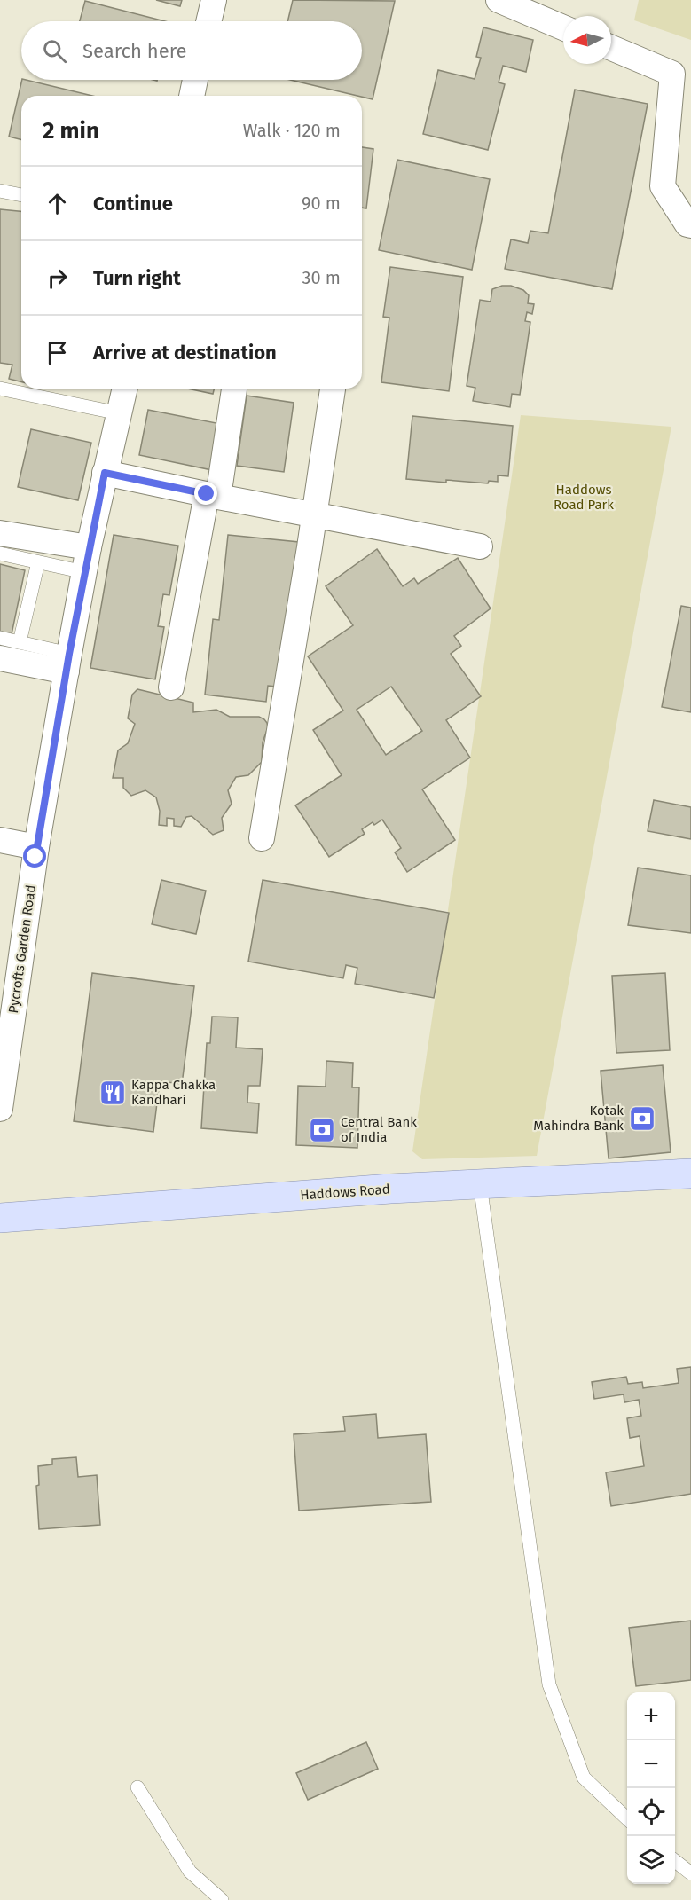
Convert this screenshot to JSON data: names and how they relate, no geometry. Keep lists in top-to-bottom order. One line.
{"streets":{"main road":["Haddows Road"],"street":["Pycrofts Garden Road"]},"parks":["Haddows Road Park"],"places":{"restaurant":["Kappa Chakka Kandhari"],"bank":["Kotak Mahindra Bank","Central Bank of India"]},"north":"left","page":{"search":"Search here","heading":["2 min","Walk · 120 m"],"list":[["Continue","90 m"],["Turn right","30 m"],"Arrive at destination"],"map_buttons":["+","−"]}}
